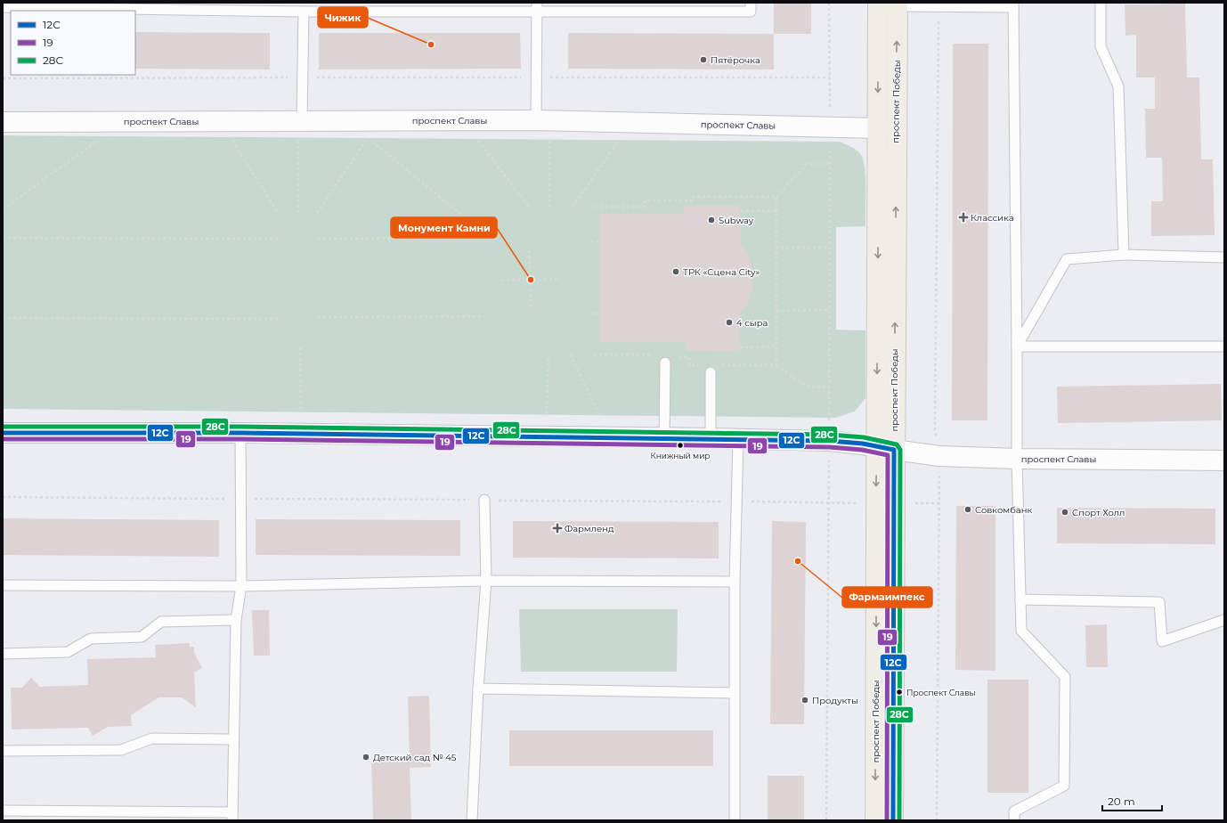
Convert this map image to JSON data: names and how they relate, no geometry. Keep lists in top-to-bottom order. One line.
{"streets":{"main road":["проспект Победы"],"street":["проспект Славы"]},"crossings":[["проспект Победы","проспект Славы"]],"places":{"other":["Чижик","Пятёрочка","Subway","ТРК «Сцена City»","Монумент Камни","4 сыра","Книжный мир","Совкомбанк","Спорт Холл","Фармаимпекс","Проспект Славы","Продукты","Детский сад № 45"],"health":["Классика","Фармленд"]},"lines":["transit line 28С","transit line 12С","transit line 19"],"legend":["12С","19","28С"],"scale_bar":"20 m"}
